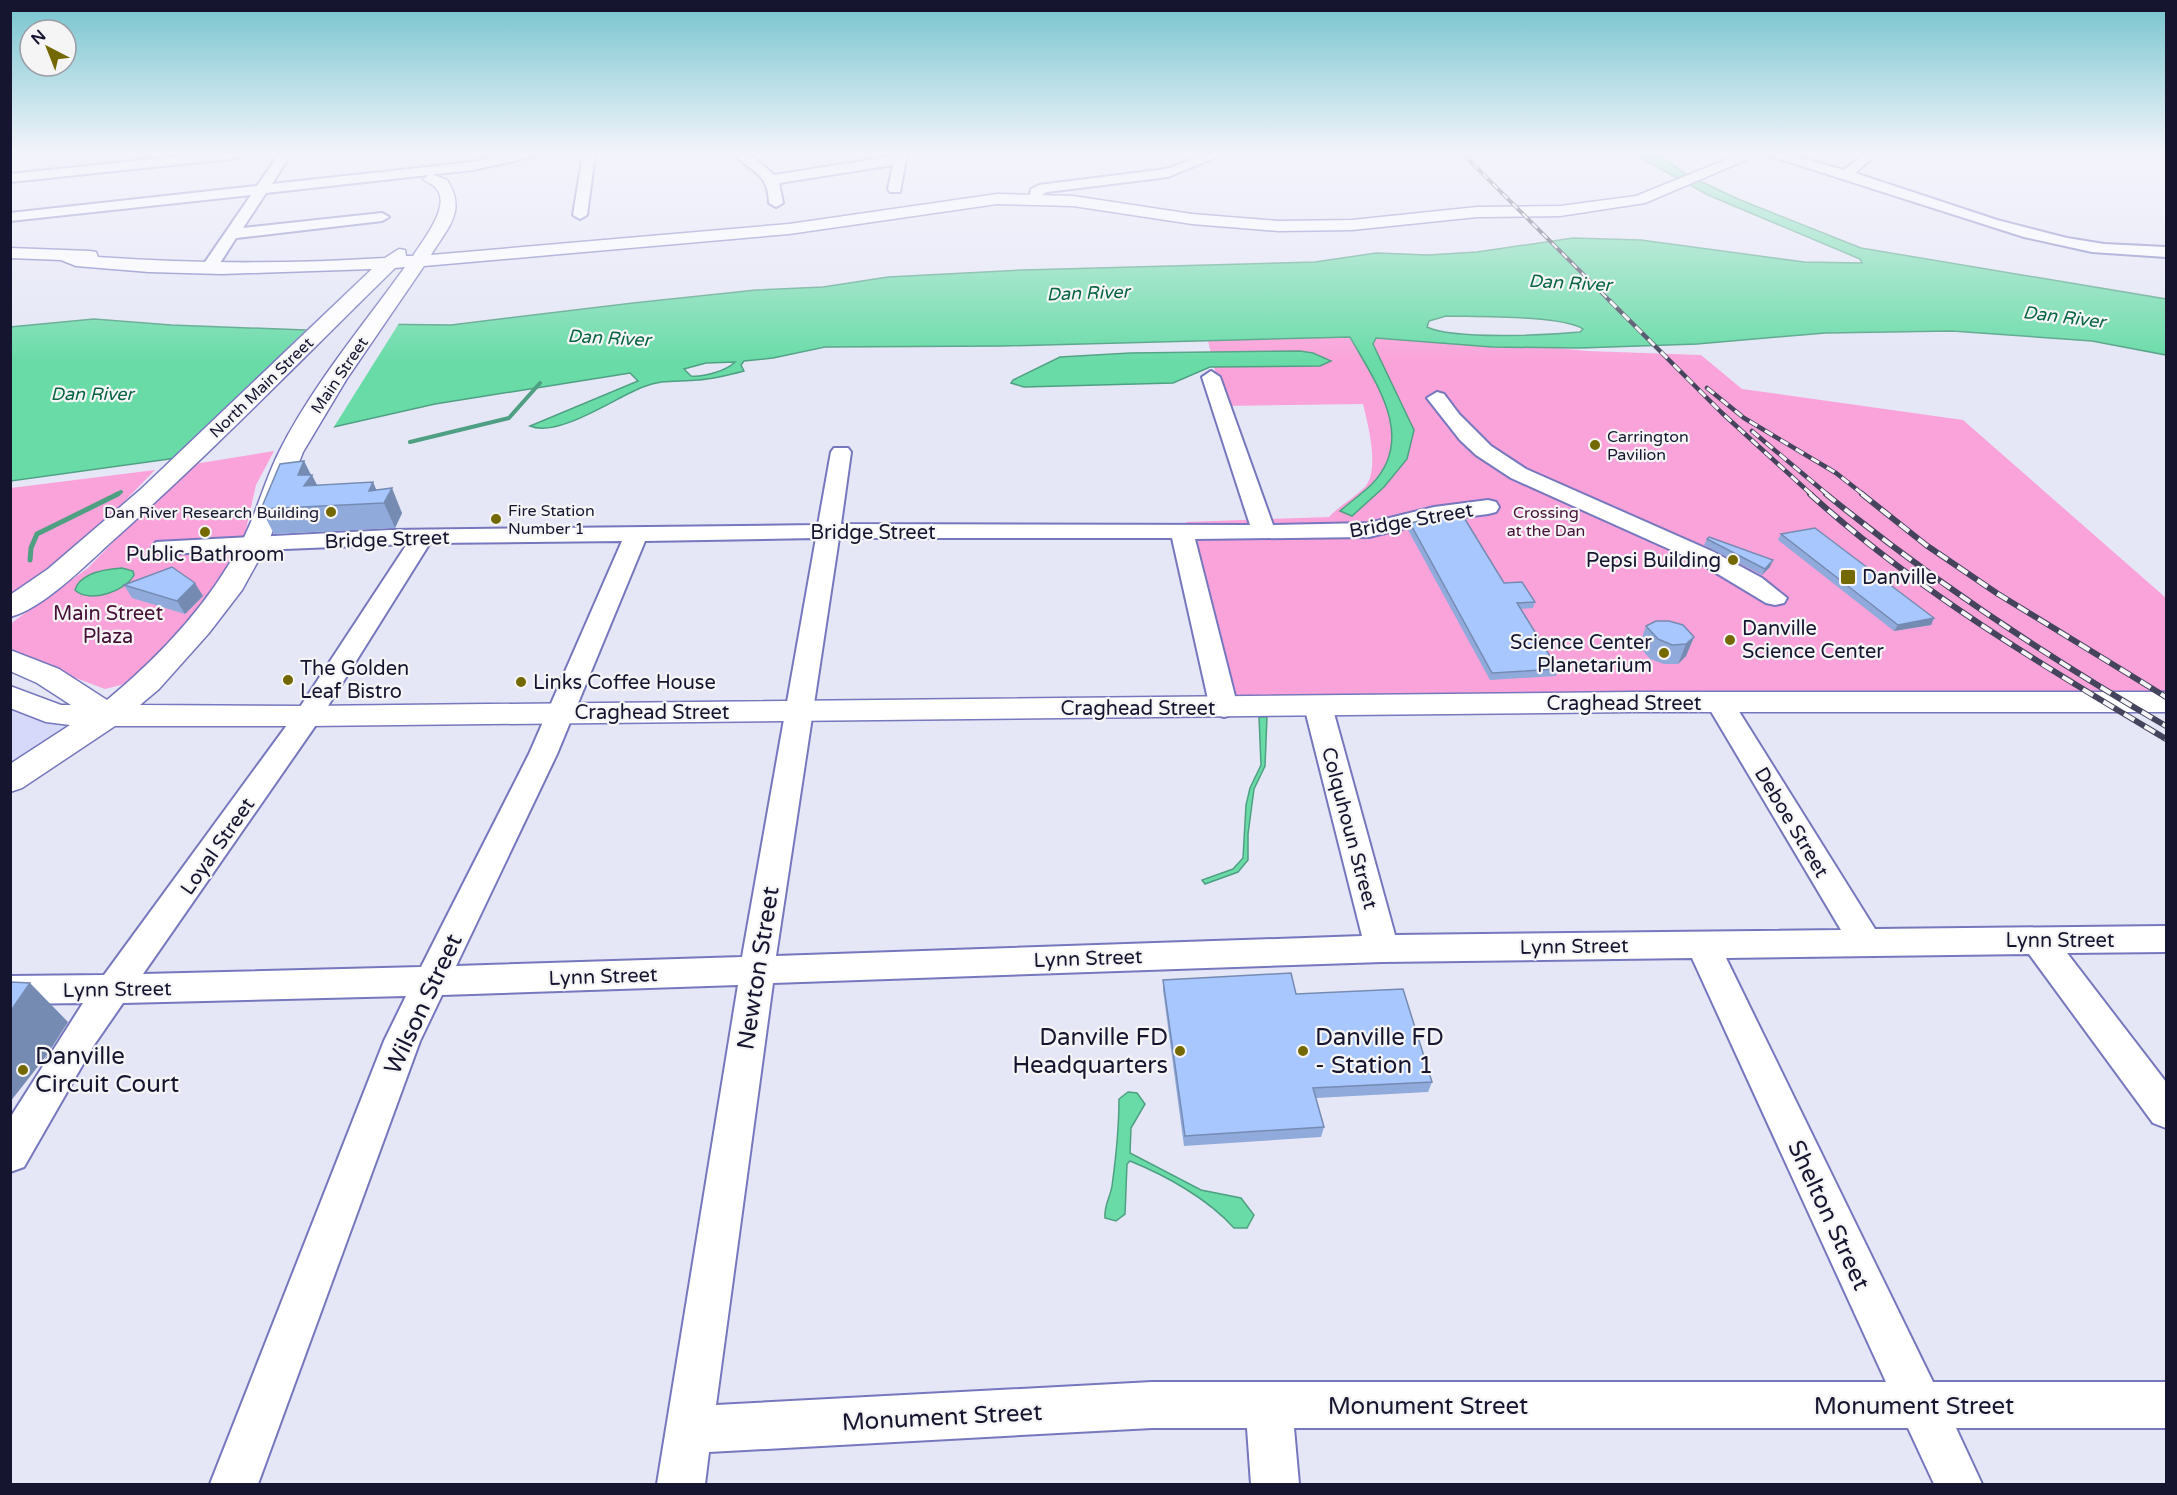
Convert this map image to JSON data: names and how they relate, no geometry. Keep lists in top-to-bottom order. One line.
{"streets":{"main road":["Main Street","North Main Street","Craghead Street"],"street":["Bridge Street","Deboe Street","Colquhoun Street","Loyal Street","Lynn Street","Newton Street","Wilson Street","Shelton Street","Monument Street"]},"crossings":[["Main Street","Bridge Street"],["Main Street","Craghead Street"],["Bridge Street","Loyal Street"],["Bridge Street","Newton Street"],["Bridge Street","Wilson Street"],["Craghead Street","Deboe Street"],["Craghead Street","Colquhoun Street"],["Craghead Street","Loyal Street"],["Craghead Street","Newton Street"],["Craghead Street","Wilson Street"],["Deboe Street","Lynn Street"],["Colquhoun Street","Lynn Street"],["Loyal Street","Lynn Street"],["Lynn Street","Newton Street"],["Lynn Street","Wilson Street"],["Lynn Street","Shelton Street"],["Newton Street","Monument Street"],["Shelton Street","Monument Street"]],"water":["Dan River"],"parks":["Crossing at the Dan","Main Street Plaza"],"places":{"other":["Carrington Pavilion","Dan River Research Building","Fire Station Number 1","Public Bathroom","Pepsi Building","Danville Science Center","Science Center Planetarium","The Golden Leaf Bistro","Links Coffee House","Danville FD Headquarters","Danville FD - Station 1","Danville Circuit Court"],"transit":["Danville"]},"north":"top left"}
